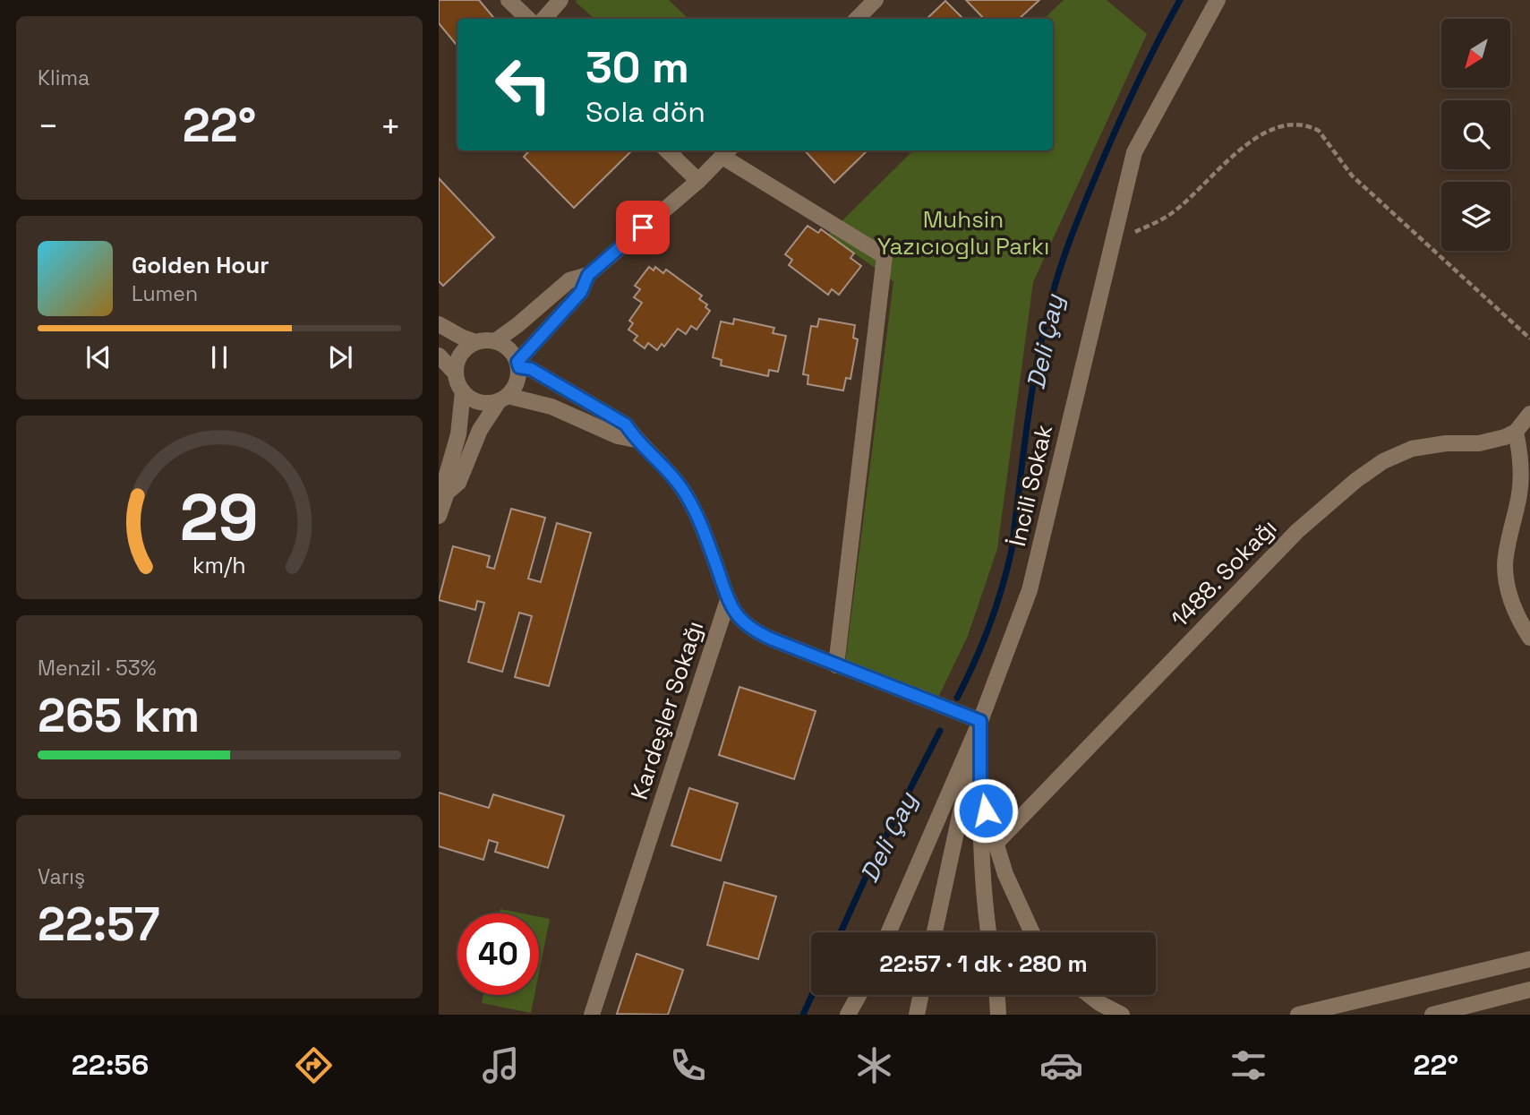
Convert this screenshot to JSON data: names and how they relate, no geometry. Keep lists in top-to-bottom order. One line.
{"streets":{"street":["İncili Sokak","1488. Sokağı","Kardeşler Sokağı"]},"water":["Deli Çay"],"parks":["Muhsin Yazıcıoglu Parkı"],"north":"bottom left","page":{"tile":["Klima",["Menzil · 53%","265 km"],["Varış","22:57"]],"turn":["30 m","Sola dön"],"heat":["−","22°","+"],"song":["Golden Hour","Lumen"],"limit":"40","trip":"22:57 · 1 dk · 280 m","tabs":["22:56","22°"],"gauge":["29","km/h"]}}
